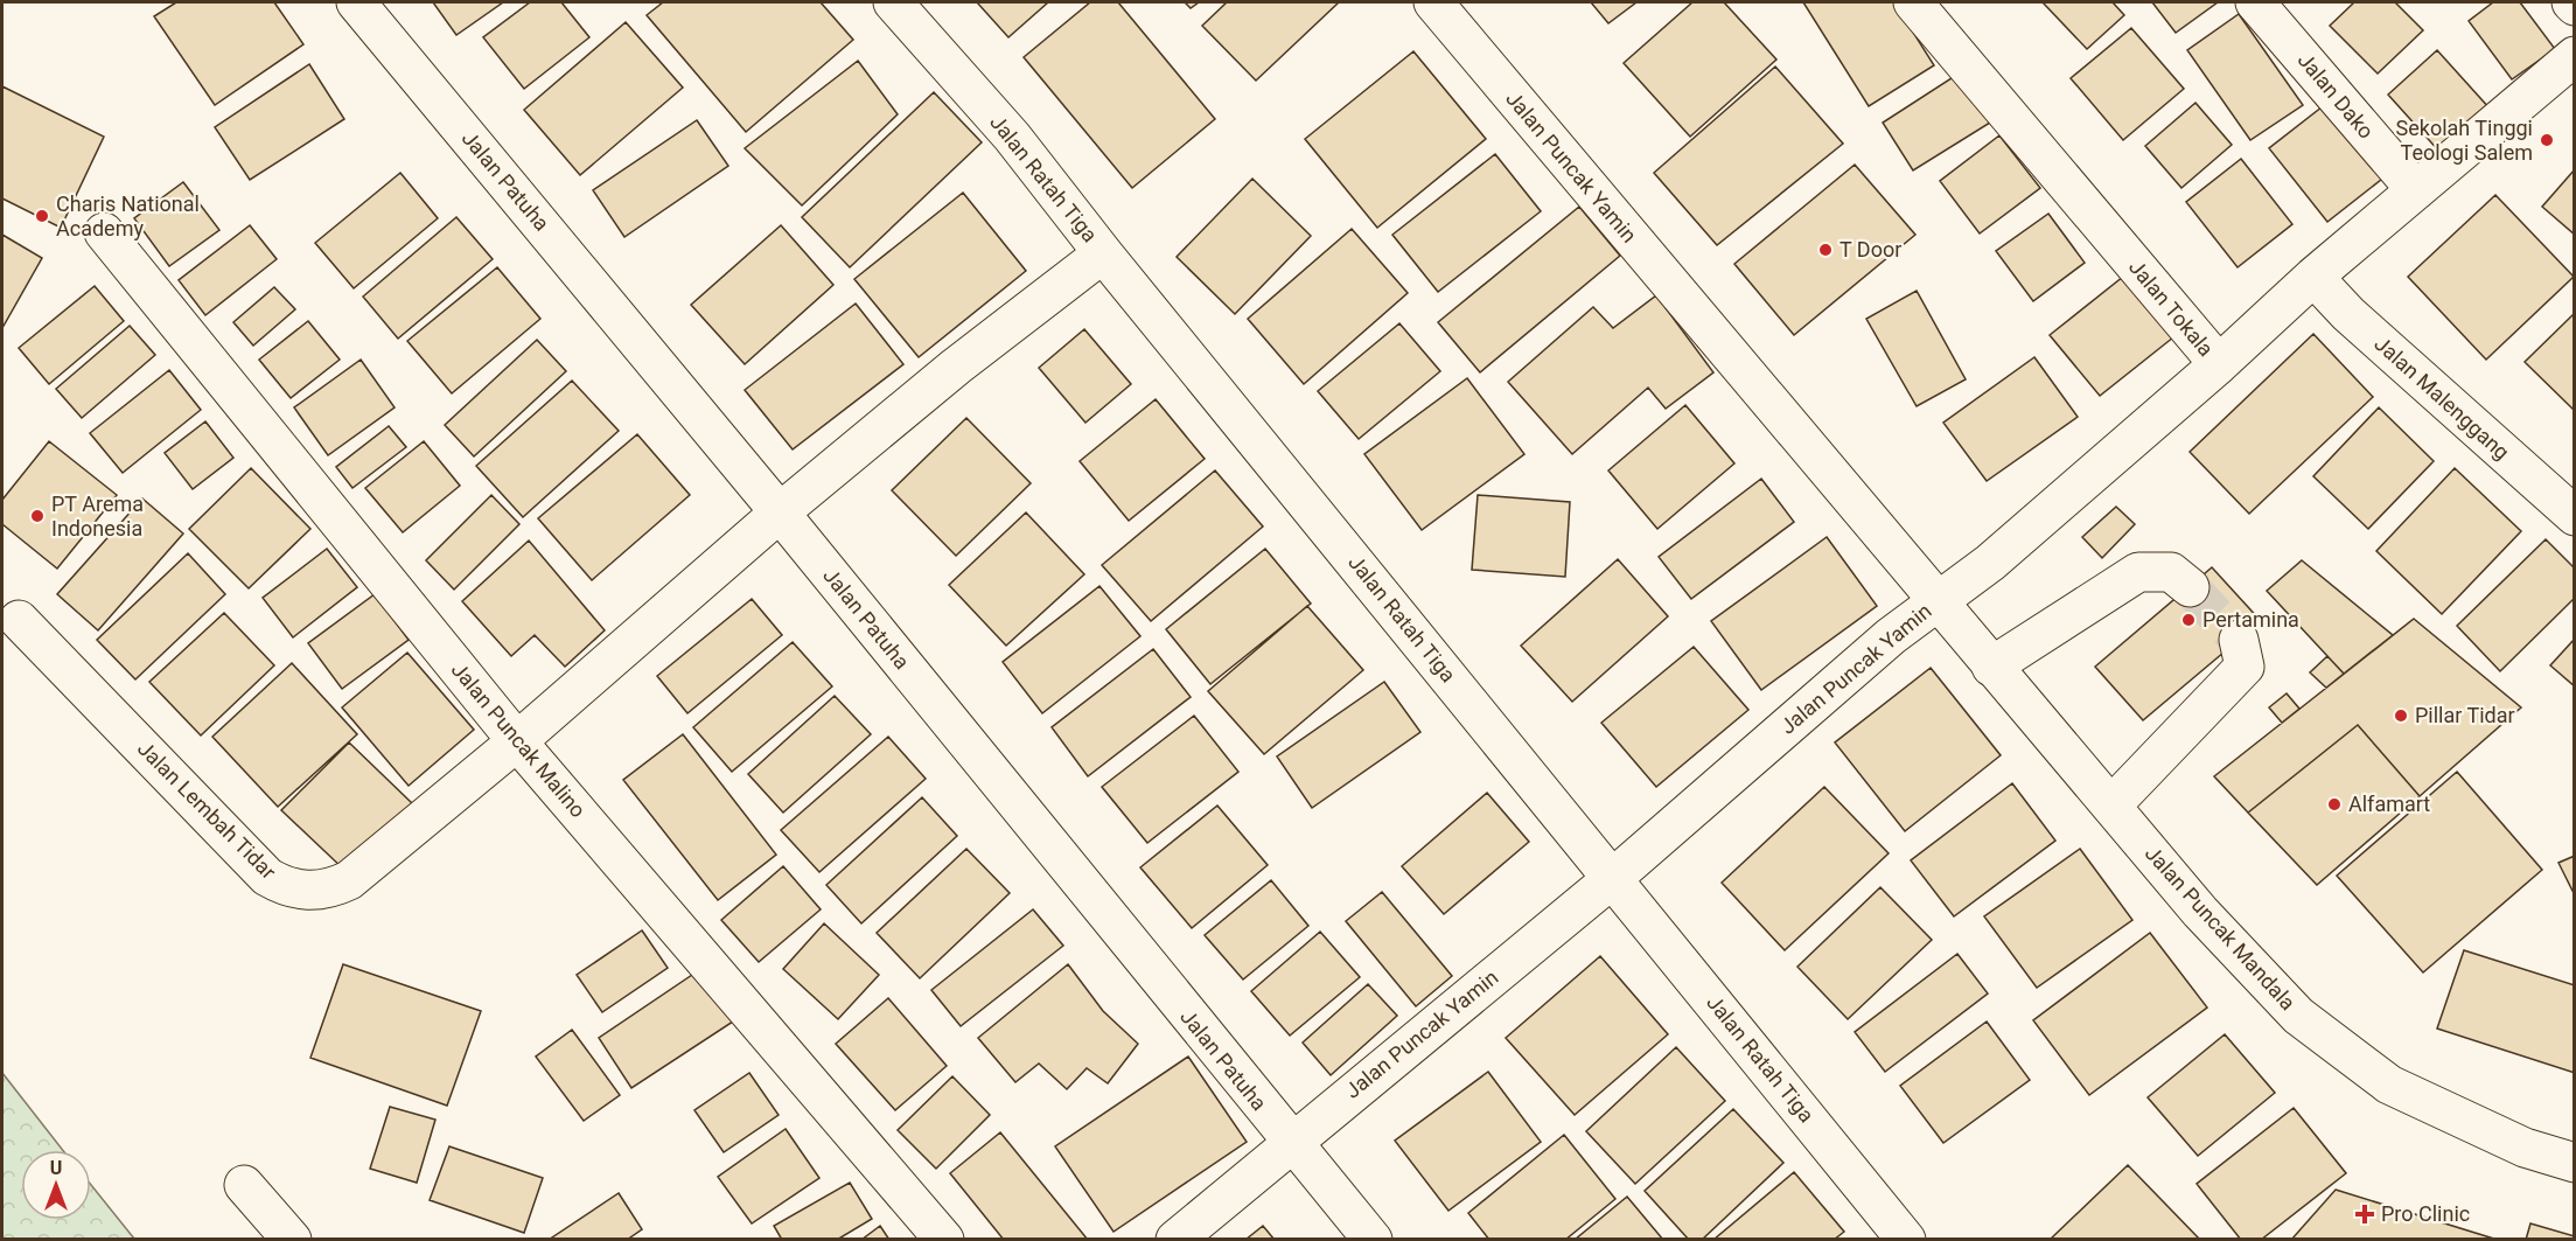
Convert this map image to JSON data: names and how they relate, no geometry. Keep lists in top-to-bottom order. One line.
{"streets":{"street":["Jalan Dako","Jalan Puncak Yamin","Jalan Ratah Tiga","Jalan Patuha","Jalan Tokala","Jalan Malenggang","Jalan Puncak Malino","Jalan Lembah Tidar","Jalan Puncak Mandala"]},"crossings":[["Jalan Puncak Yamin","Jalan Ratah Tiga"],["Jalan Puncak Yamin","Jalan Patuha"],["Jalan Puncak Yamin","Jalan Tokala"],["Jalan Puncak Yamin","Jalan Puncak Mandala"],["Jalan Ratah Tiga","Jalan Lembah Tidar"],["Jalan Patuha","Jalan Lembah Tidar"],["Jalan Tokala","Jalan Puncak Mandala"],["Jalan Puncak Malino","Jalan Lembah Tidar"]],"places":{"other":["Sekolah Tinggi Teologi Salem","Charis National Academy","T Door","PT Arema Indonesia","Pertamina","Pillar Tidar","Alfamart"],"health":["Pro Clinic"]},"north":"top"}
